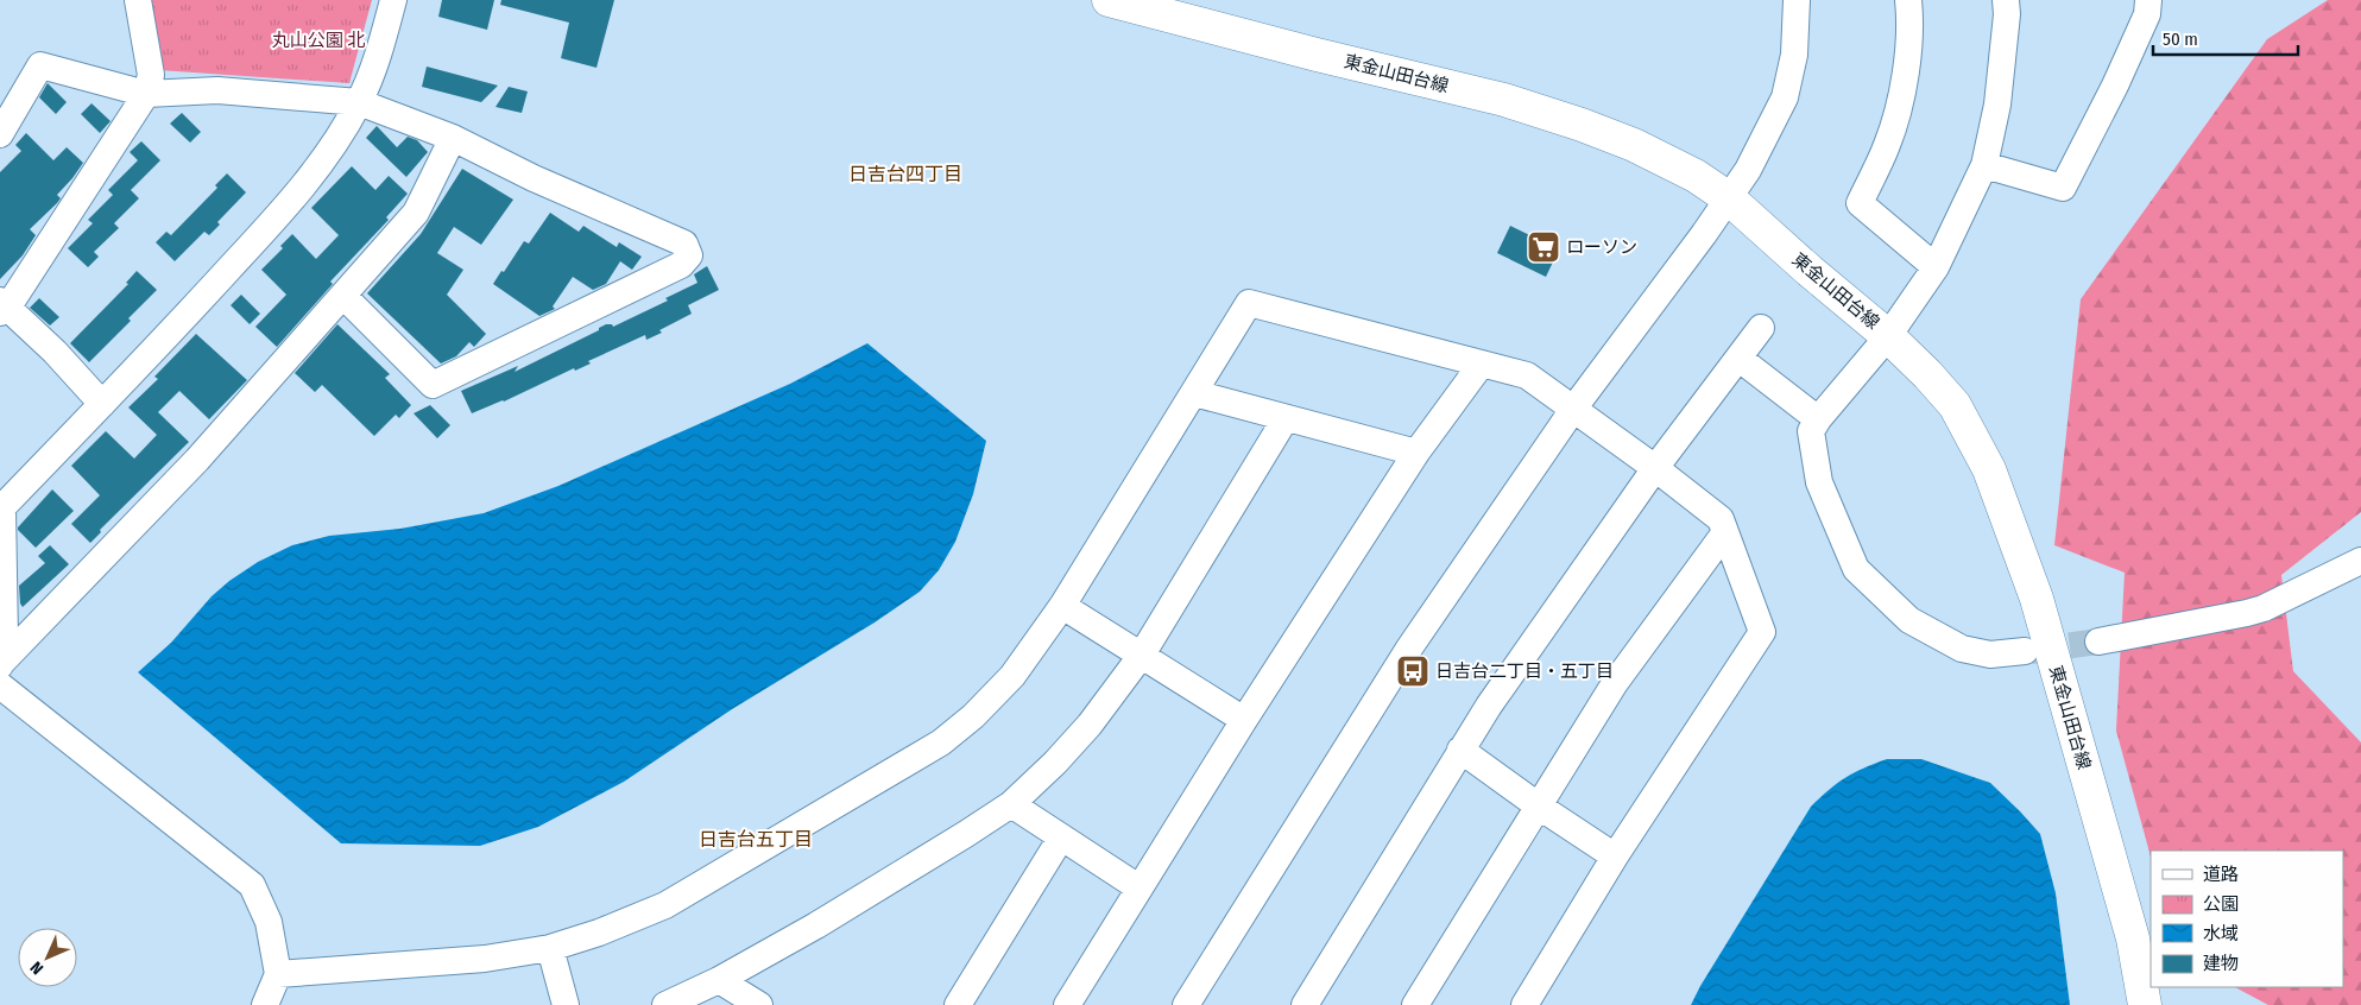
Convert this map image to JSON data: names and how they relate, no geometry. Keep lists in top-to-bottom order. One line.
{"streets":{"main road":["東金山田台線"]},"districts":["日吉台四丁目","日吉台五丁目"],"parks":["丸山公園 北"],"places":{"supermarket":["ローソン"],"bus stop":["日吉台二丁目・五丁目"]},"legend":["道路","公園","水域","建物"],"scale_bar":"50 m","north":"bottom left"}
